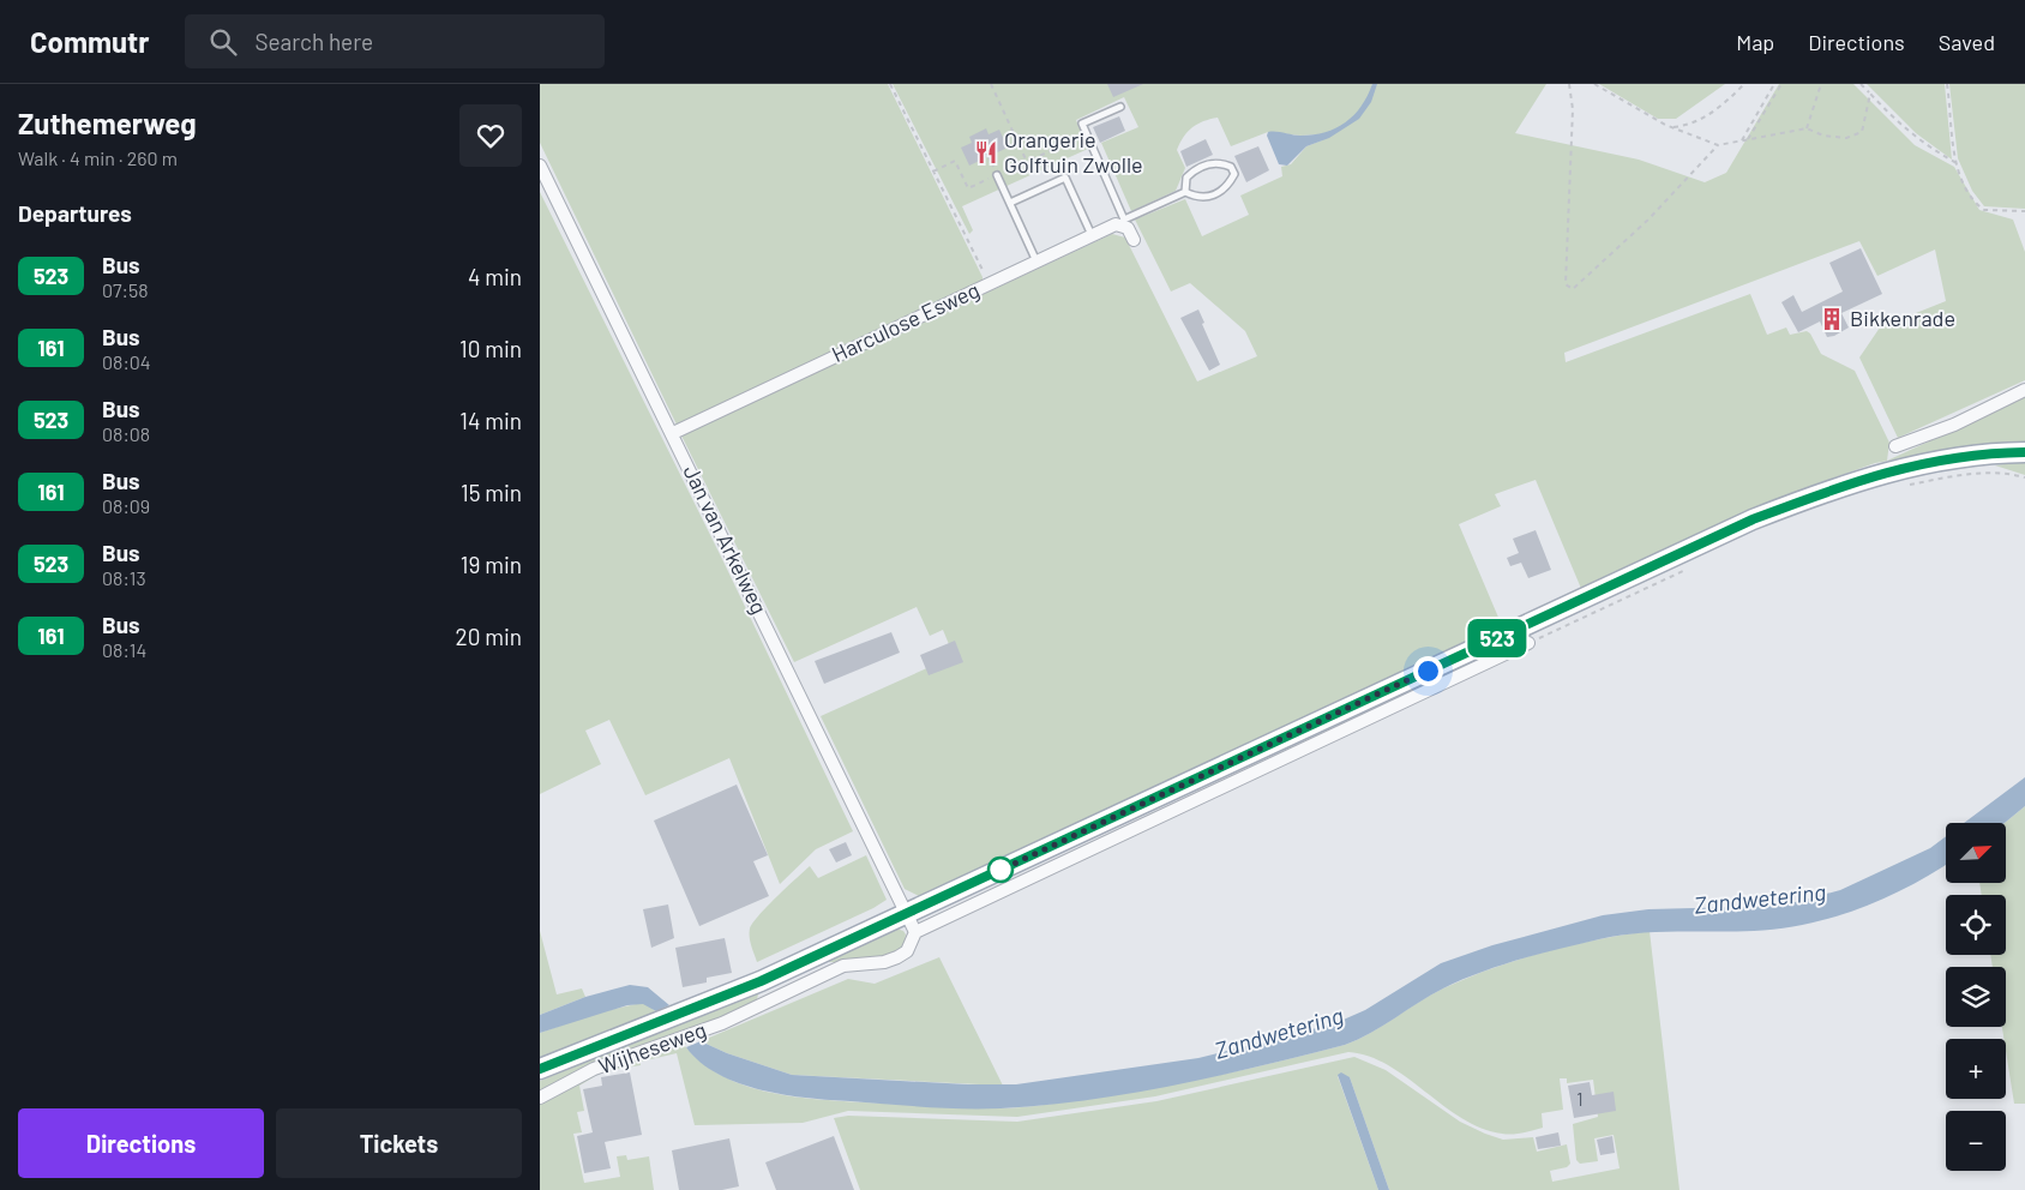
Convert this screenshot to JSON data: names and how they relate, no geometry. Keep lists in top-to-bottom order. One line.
{"streets":{"main road":["Wijheseweg"],"street":["Harculose Esweg","Jan van Arkelweg"]},"crossings":[["Harculose Esweg","Jan van Arkelweg"],["Jan van Arkelweg","Wijheseweg"]],"water":["Zandwetering"],"places":{"restaurant":["Orangerie Golftuin Zwolle"],"building":["Bikkenrade"]},"lines":["bus line 523"],"house_numbers":["1"],"north":"top right","page":{"header":"Commutr","search":"Search here","nav":["Map","Directions","Saved"],"heading":[["Zuthemerweg","Walk · 4 min · 260 m"],"Departures"],"on_map":"523","list":[{"mark":"523","name":"Bus","note":"07:58","value":"4 min"},{"mark":"161","name":"Bus","note":"08:04","value":"10 min"},{"mark":"523","name":"Bus","note":"08:08","value":"14 min"},{"mark":"161","name":"Bus","note":"08:09","value":"15 min"},{"mark":"523","name":"Bus","note":"08:13","value":"19 min"},{"mark":"161","name":"Bus","note":"08:14","value":"20 min"}],"map_buttons":["+","−"],"buttons":["Directions","Tickets"]}}
